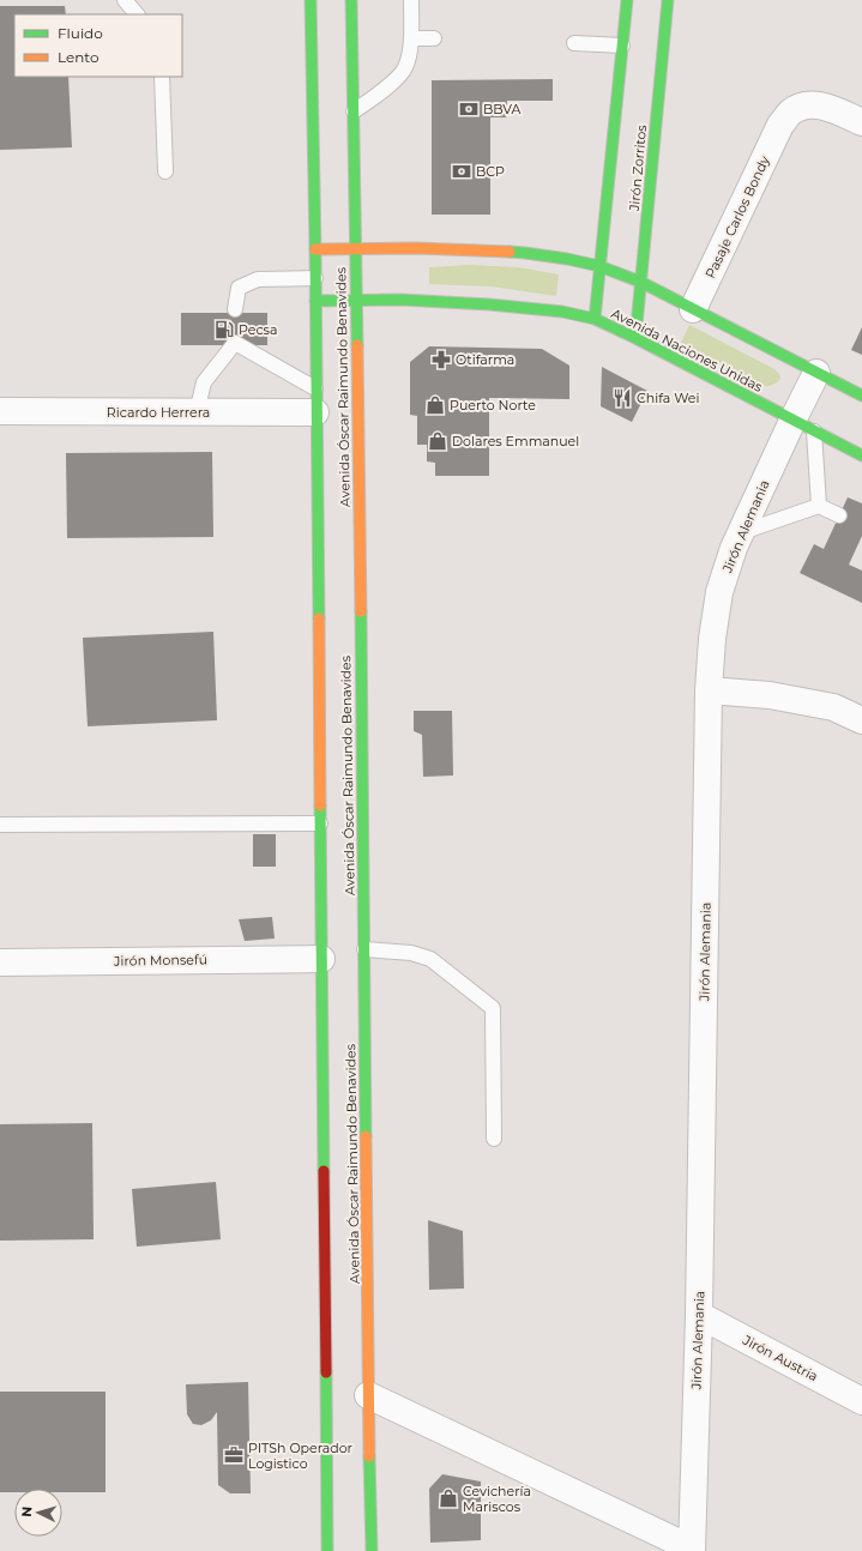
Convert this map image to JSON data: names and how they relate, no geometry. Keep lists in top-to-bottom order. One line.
{"streets":{"main road":["Jirón Zorritos","Avenida Naciones Unidas","Avenida Óscar Raimundo Benavides"],"street":["Pasaje Carlos Bondy","Ricardo Herrera","Jirón Alemania","Jirón Monsefú","Jirón Austria"]},"crossings":[["Jirón Zorritos","Avenida Naciones Unidas"],["Avenida Naciones Unidas","Avenida Óscar Raimundo Benavides"],["Avenida Naciones Unidas","Jirón Alemania"],["Avenida Óscar Raimundo Benavides","Ricardo Herrera"],["Avenida Óscar Raimundo Benavides","Jirón Monsefú"],["Jirón Alemania","Jirón Austria"]],"places":{"bank":["BBVA","BCP"],"fuel station":["Pecsa"],"pharmacy":["Otifarma"],"restaurant":["Chifa Wei"],"shop":["Puerto Norte","Dolares Emmanuel","Cevichería Mariscos"],"office":["PITSh Operador Logistico"]},"legend":["Fluido","Lento"],"north":"left"}
